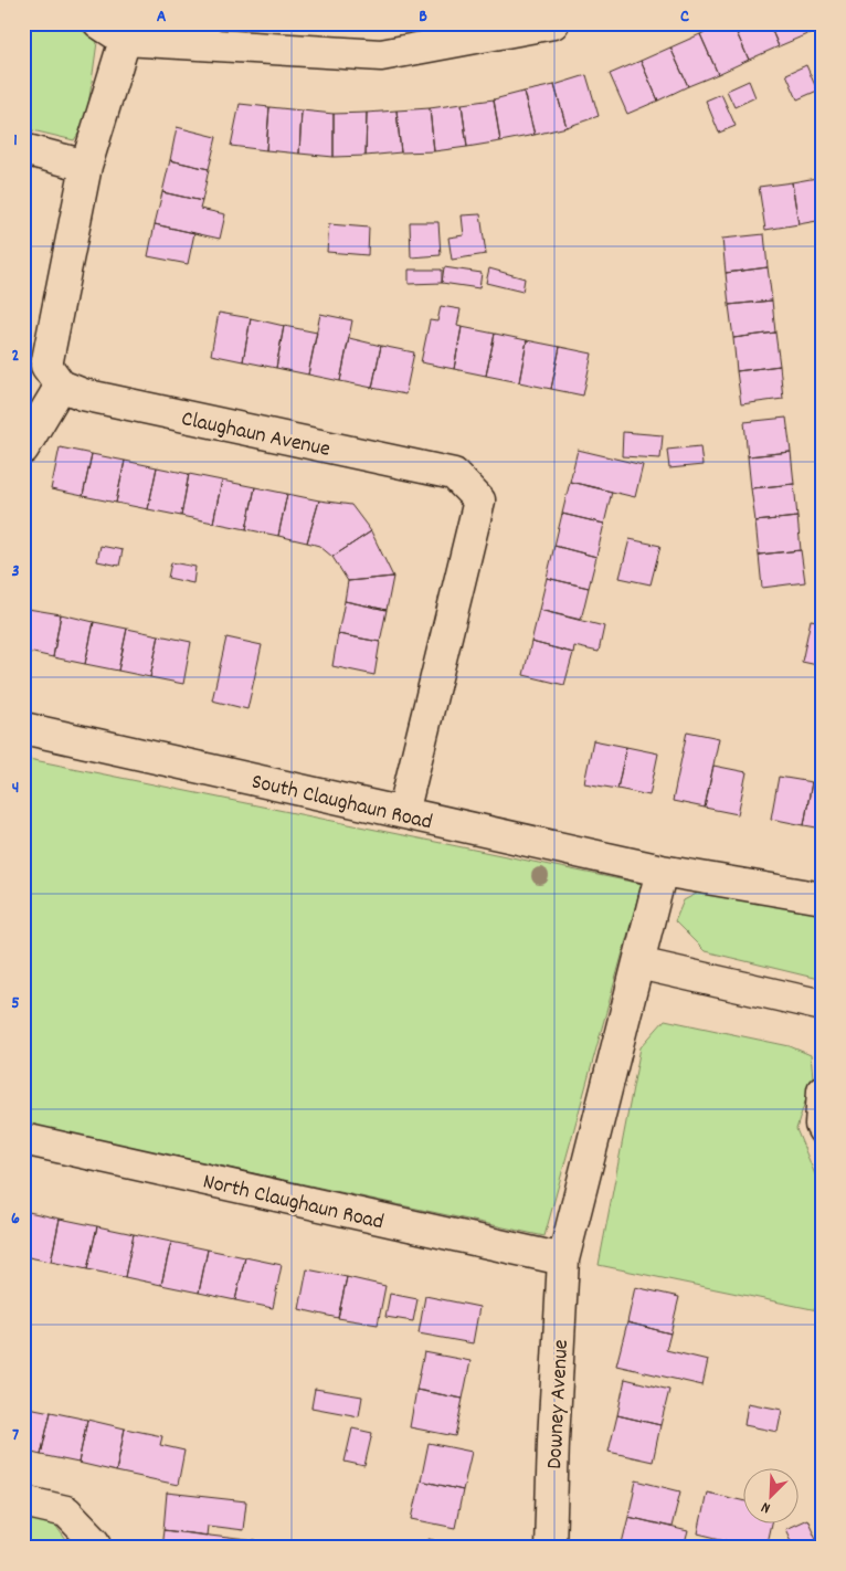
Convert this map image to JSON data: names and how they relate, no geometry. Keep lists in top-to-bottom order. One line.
{"streets":{"street":["Claughaun Avenue","South Claughaun Road","North Claughaun Road","Downey Avenue"]},"crossings":[["Claughaun Avenue","South Claughaun Road"],["South Claughaun Road","Downey Avenue"],["North Claughaun Road","Downey Avenue"]],"north":"bottom left","grid":{"columns":["A","B","C"],"rows":["1","2","3","4","5","6","7"]}}
